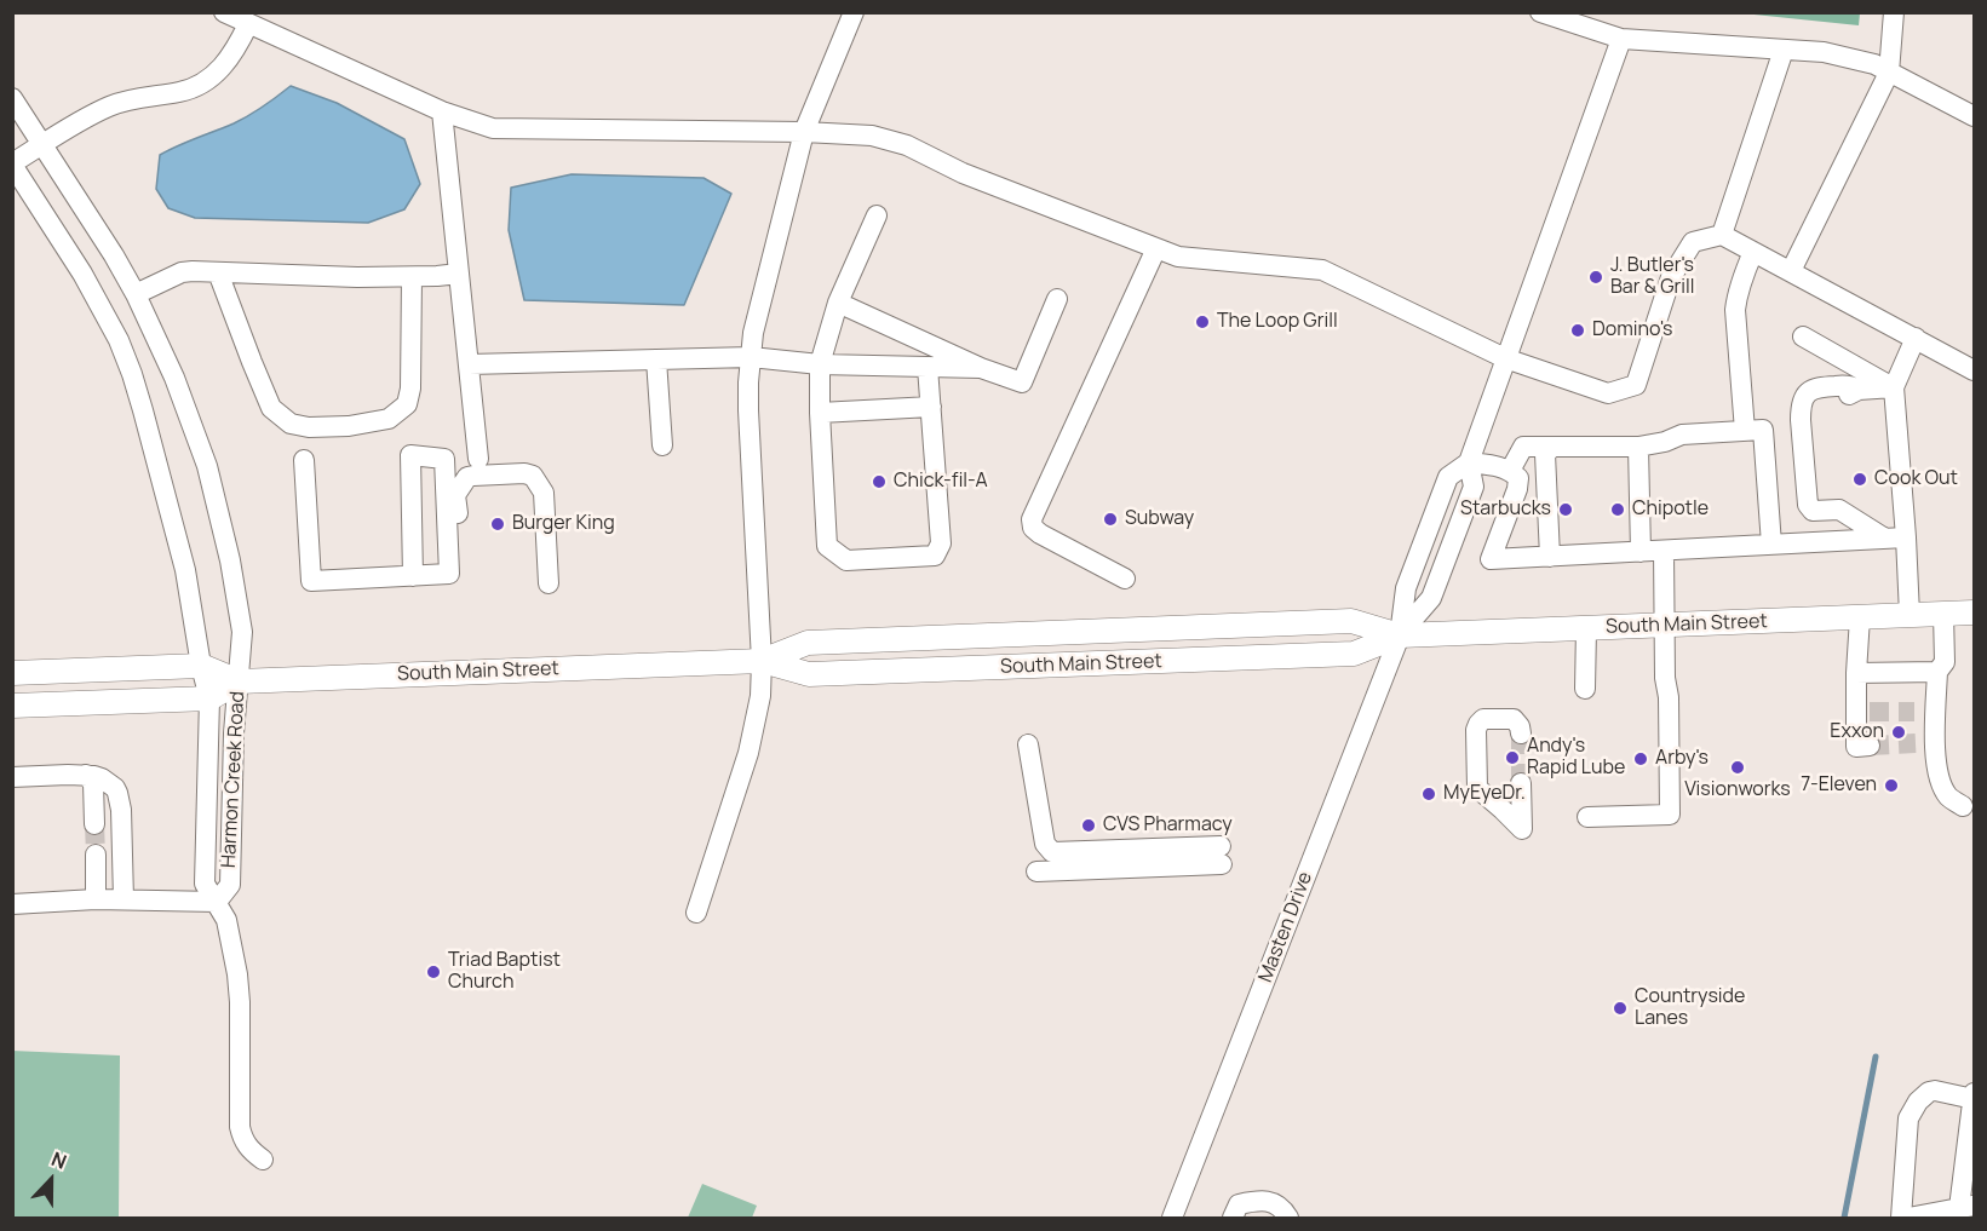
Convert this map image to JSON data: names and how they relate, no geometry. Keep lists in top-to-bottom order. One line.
{"streets":{"main road":["South Main Street"],"street":["Harmon Creek Road","Masten Drive"]},"crossings":[["South Main Street","Harmon Creek Road"],["South Main Street","Masten Drive"]],"places":["J. Butler's Bar & Grill","The Loop Grill","Domino's","Cook Out","Chick-fil-A","Starbucks","Chipotle","Subway","Burger King","Exxon","Andy's Rapid Lube","Arby's","Visionworks","7-Eleven","MyEyeDr.","CVS Pharmacy","Triad Baptist Church","Countryside Lanes"],"north":"top"}
